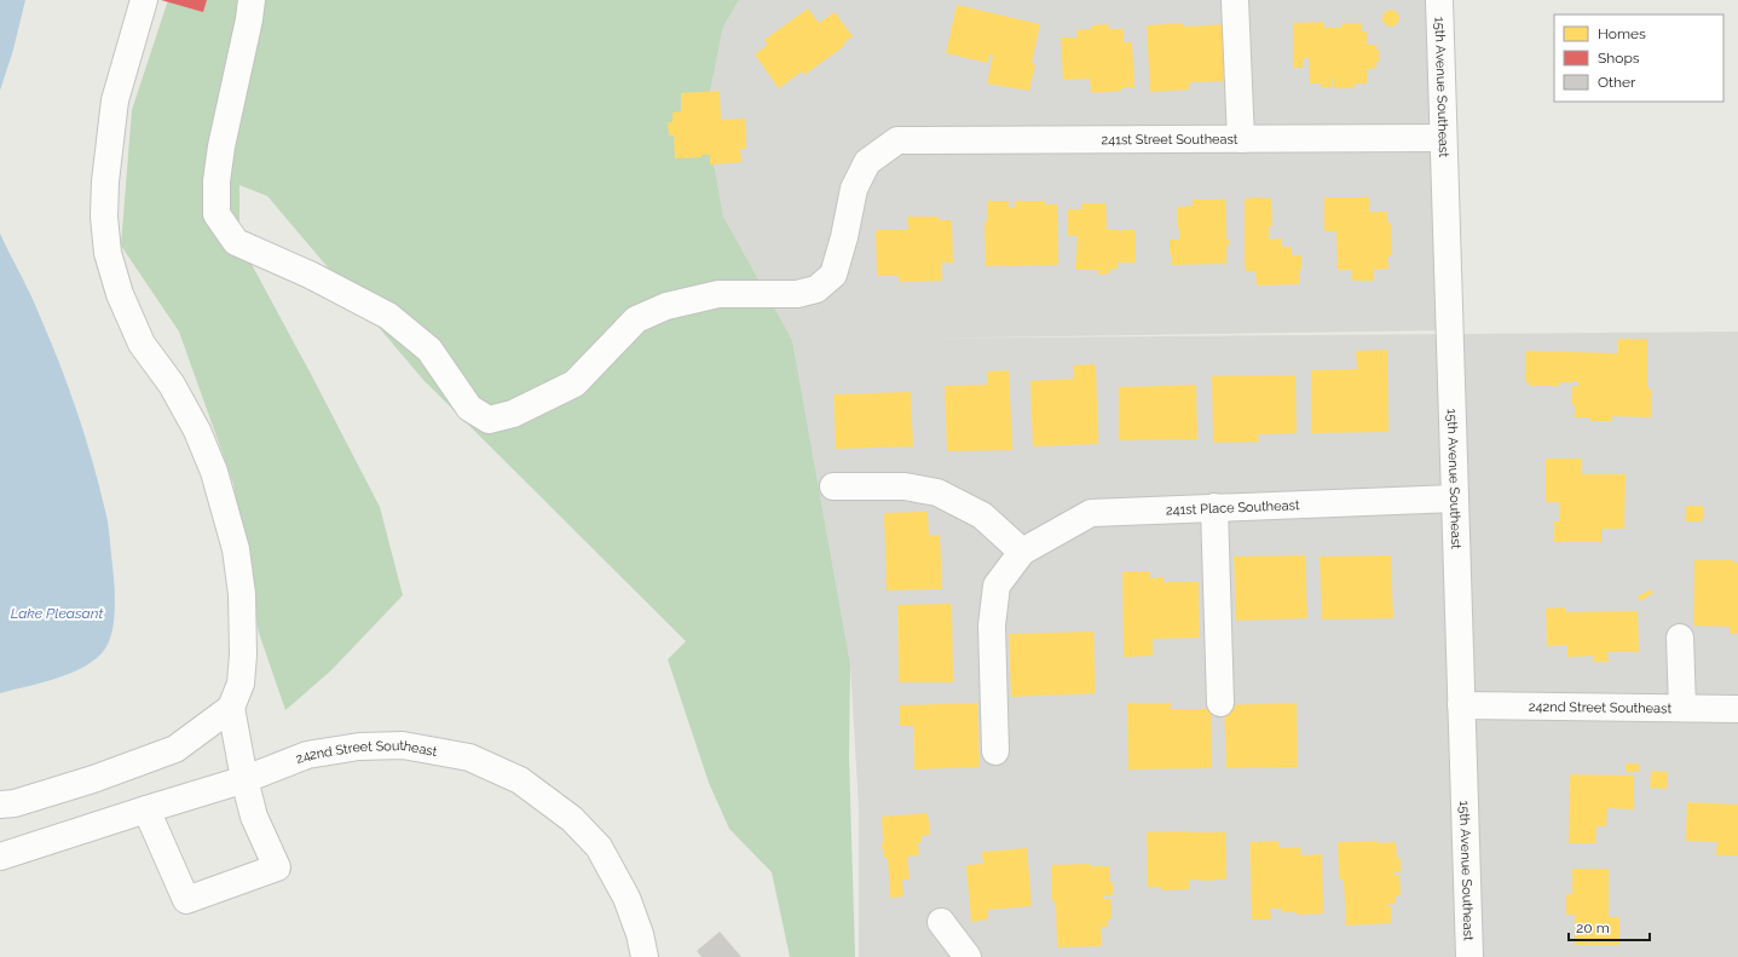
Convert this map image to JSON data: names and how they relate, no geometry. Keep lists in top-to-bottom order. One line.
{"streets":{"street":["15th Avenue Southeast","241st Street Southeast","241st Place Southeast","242nd Street Southeast"]},"crossings":[["15th Avenue Southeast","241st Street Southeast"],["15th Avenue Southeast","241st Place Southeast"],["15th Avenue Southeast","242nd Street Southeast"]],"water":["Lake Pleasant"],"legend":["Homes","Shops","Other"],"scale_bar":"20 m"}
